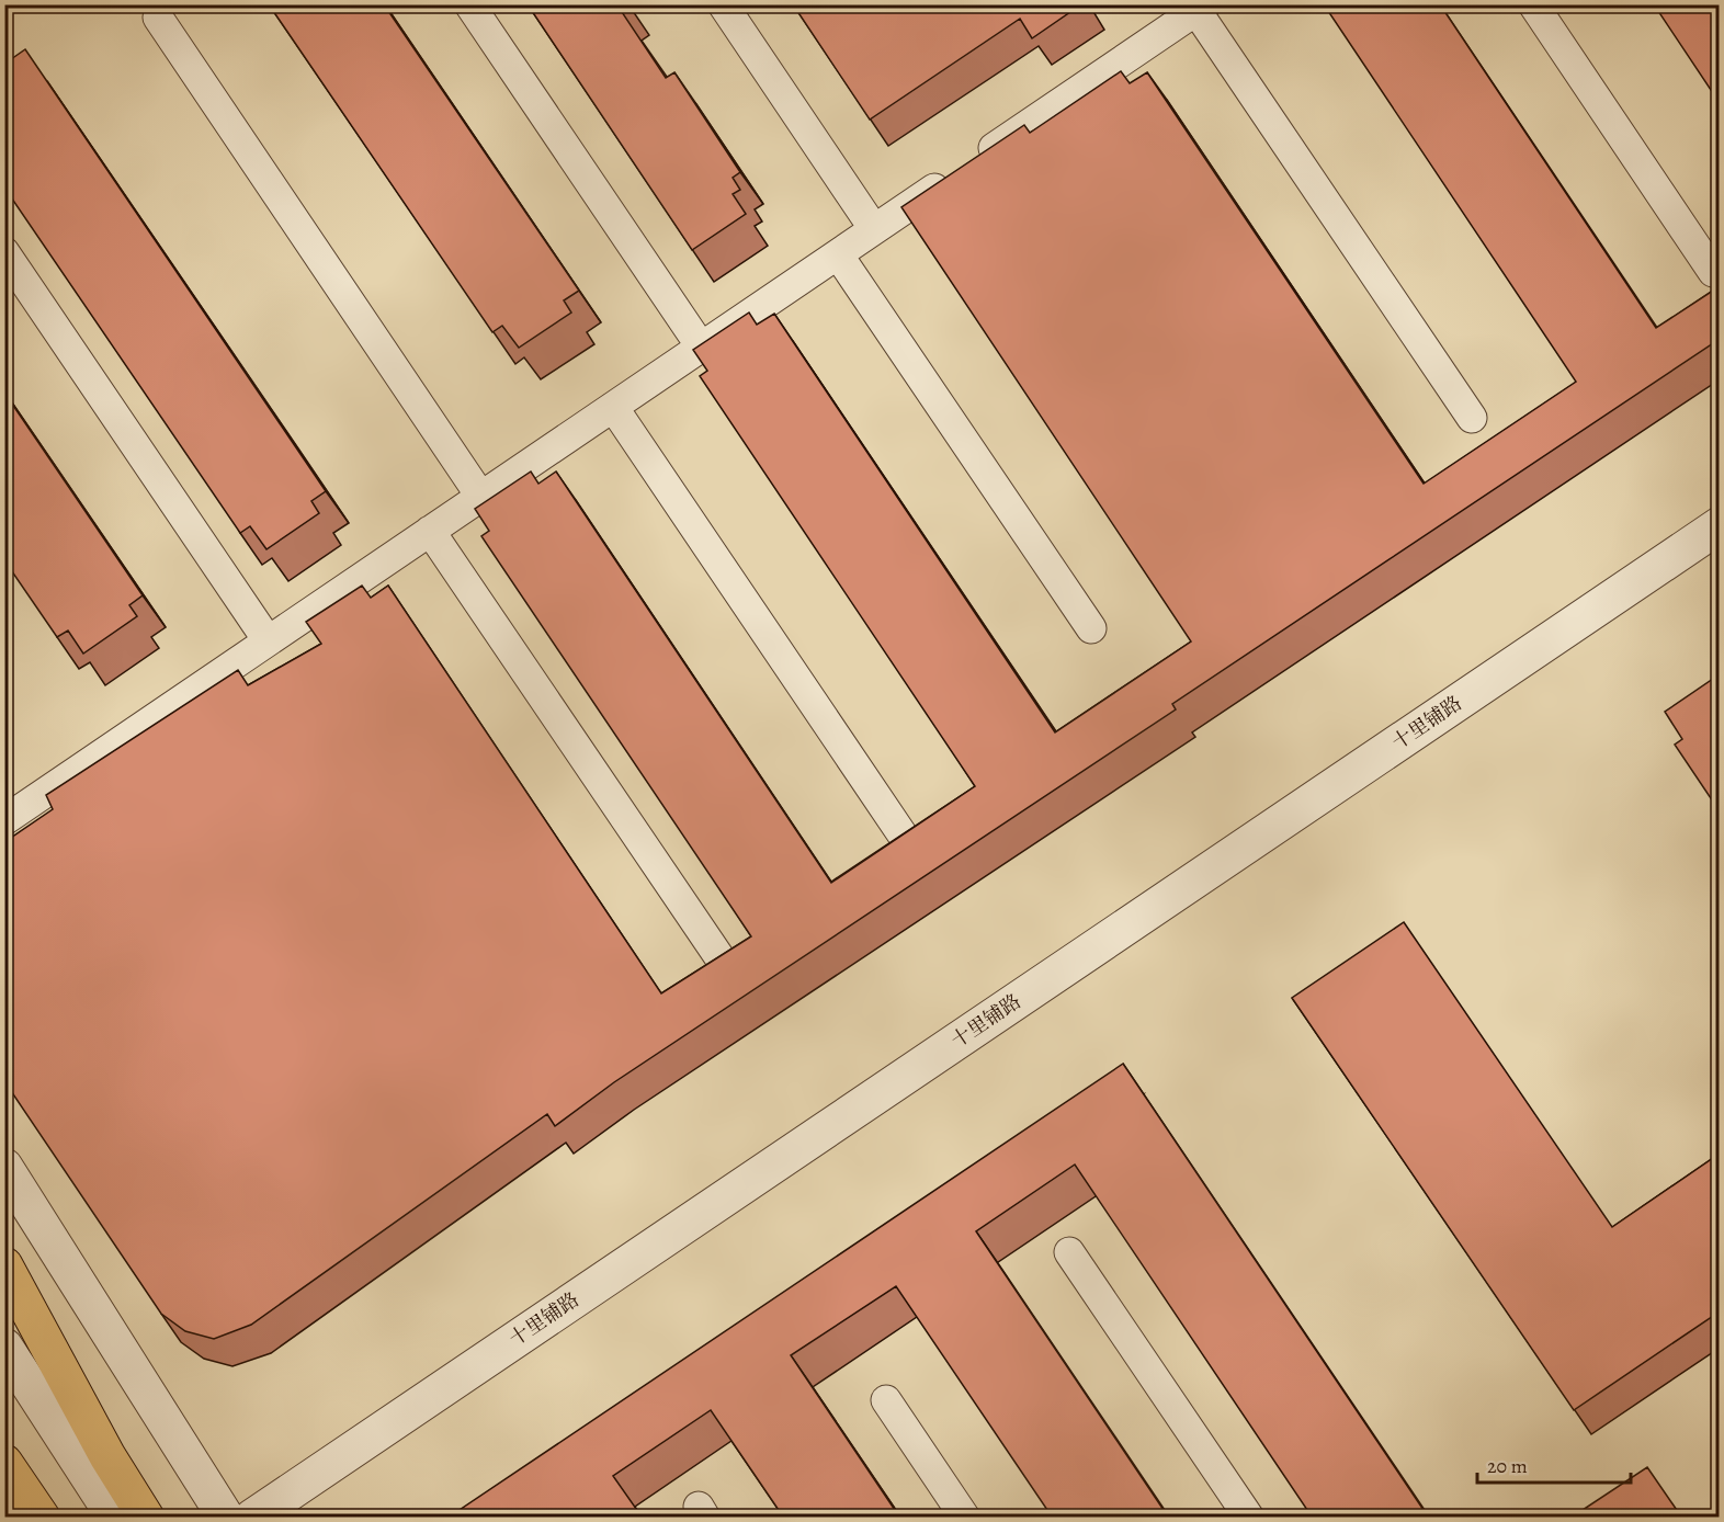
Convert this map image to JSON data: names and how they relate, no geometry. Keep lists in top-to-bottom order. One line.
{"streets":{"street":["十里铺路"]},"scale_bar":"20 m"}
